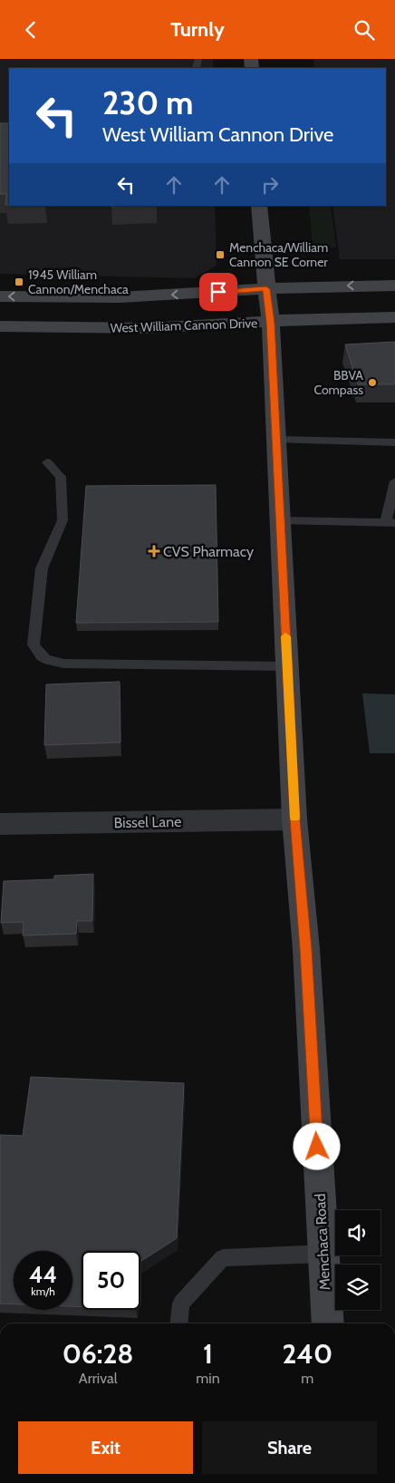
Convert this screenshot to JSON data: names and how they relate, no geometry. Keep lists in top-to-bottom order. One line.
{"streets":{"main road":["West William Cannon Drive","Menchaca Road"],"street":["Bissel Lane"]},"crossings":[["West William Cannon Drive","Menchaca Road"],["Bissel Lane","Menchaca Road"]],"places":{"transit":["Menchaca/William Cannon SE Corner","1945 William Cannon/Menchaca"],"other":["BBVA Compass"],"health":["CVS Pharmacy"]},"page":{"header":"Turnly","turn":["230 m","West William Cannon Drive"],"speed":"44 km/h","limit":"50","eta":["06:28","Arrival","1","min","240","m"],"buttons":["Exit","Share"]}}
